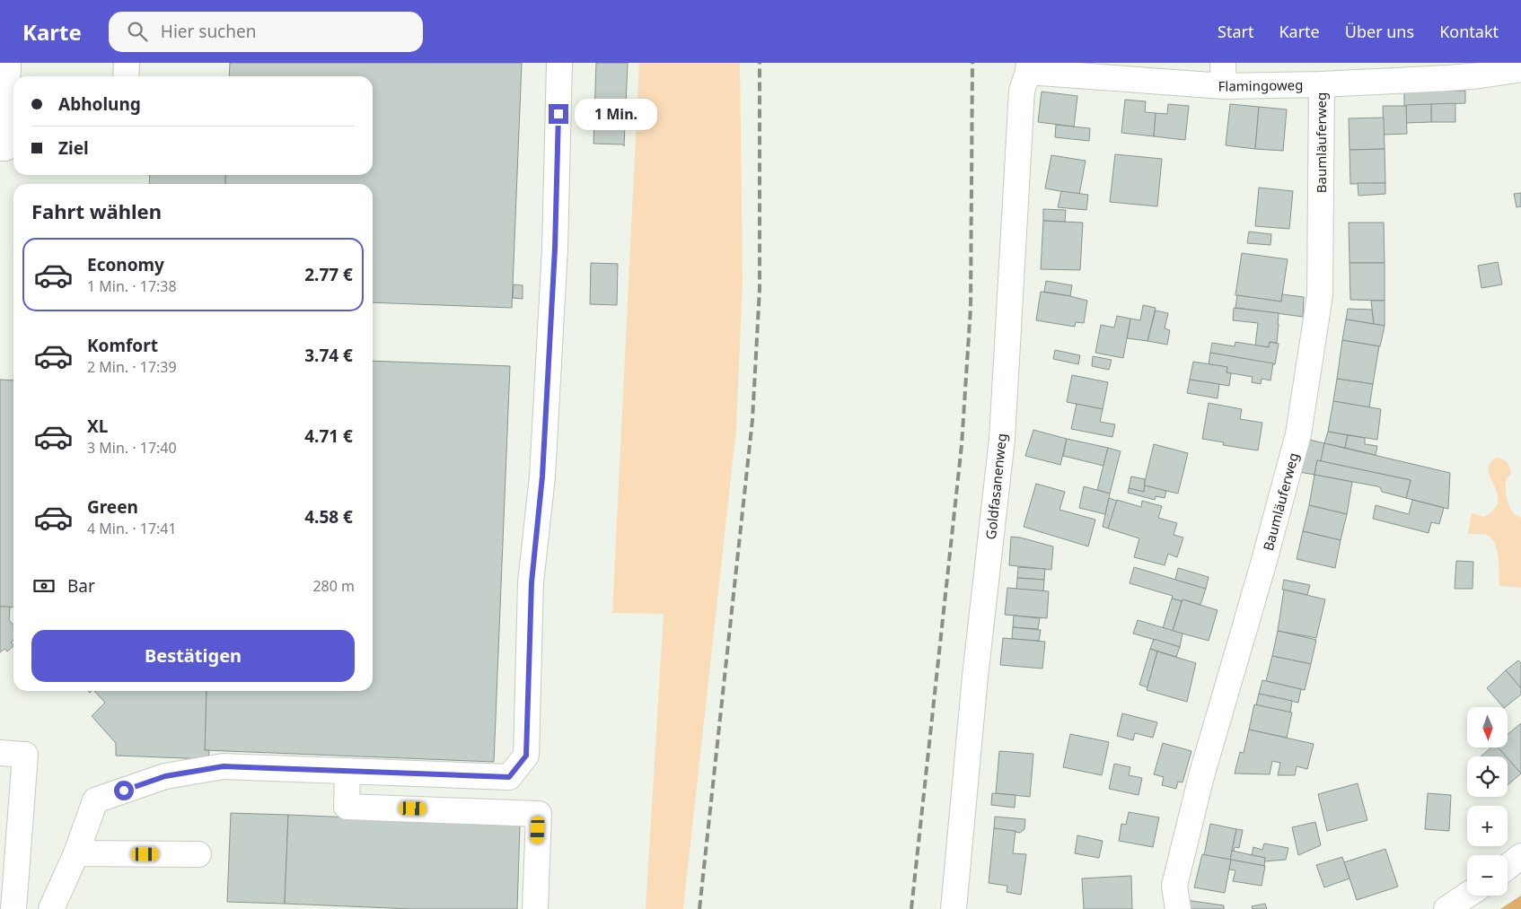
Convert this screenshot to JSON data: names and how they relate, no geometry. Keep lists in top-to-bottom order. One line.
{"streets":{"street":["Flamingoweg","Baumläuferweg","Goldfasanenweg"]},"crossings":[["Flamingoweg","Baumläuferweg"],["Flamingoweg","Goldfasanenweg"]],"north":"bottom","page":{"header":"Karte","search":"Hier suchen","nav":["Start","Karte","Über uns","Kontakt"],"banner":["Abholung","Ziel"],"bubble":"1 Min.","heading":"Fahrt wählen","list":[{"name":"Economy","note":"1 Min. · 17:38","value":"2.77 €"},{"name":"Komfort","note":"2 Min. · 17:39","value":"3.74 €"},{"name":"XL","note":"3 Min. · 17:40","value":"4.71 €"},{"name":"Green","note":"4 Min. · 17:41","value":"4.58 €"}],"pay":["Bar","280 m"],"buttons":"Bestätigen","map_buttons":["+","−"]}}
